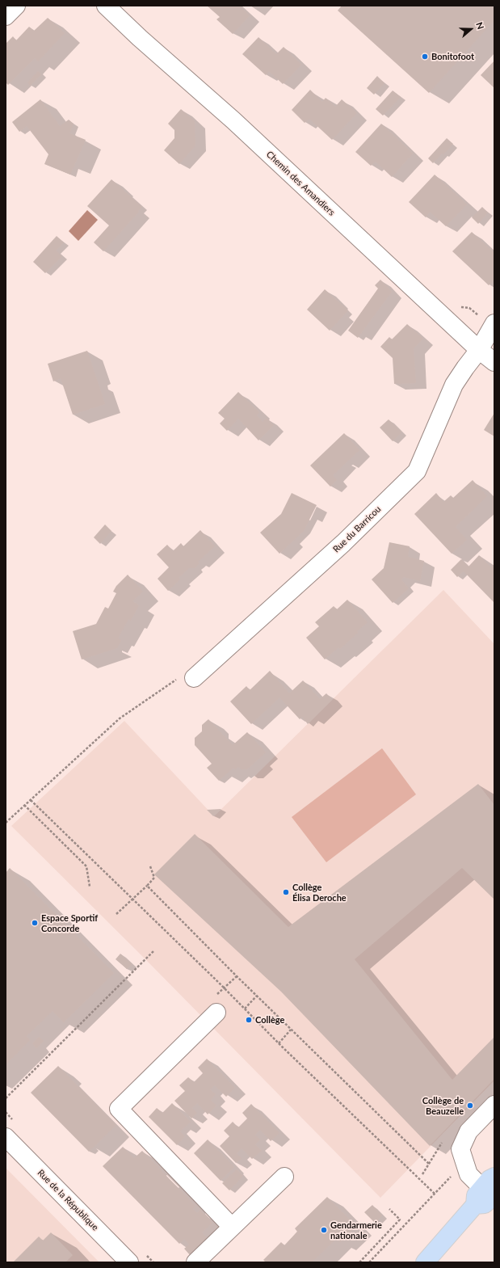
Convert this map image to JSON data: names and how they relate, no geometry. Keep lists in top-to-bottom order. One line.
{"streets":{"street":["Chemin des Amandiers","Rue du Barricou","Rue de la République"]},"crossings":[["Chemin des Amandiers","Rue du Barricou"]],"places":["Bonitofoot","Collège Élisa Deroche","Espace Sportif Concorde","Collège","Collège de Beauzelle","Gendarmerie nationale"],"north":"right"}
